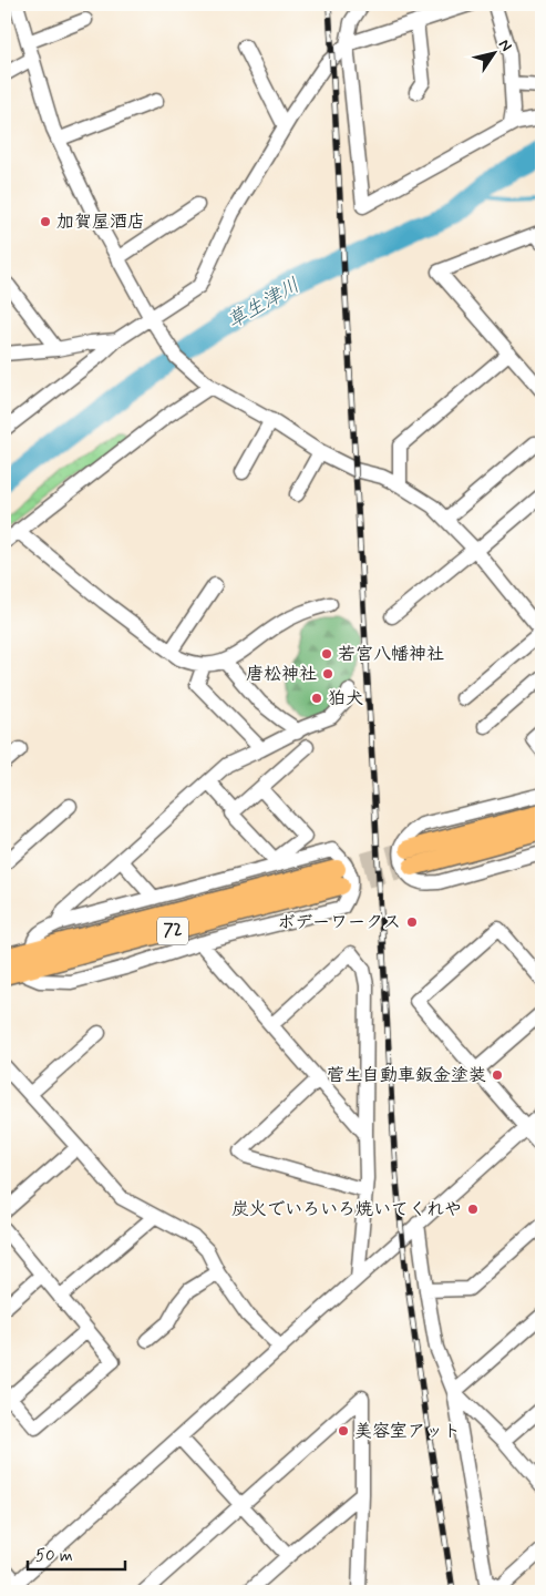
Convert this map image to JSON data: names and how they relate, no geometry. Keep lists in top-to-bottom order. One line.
{"streets":{"main road":["72"]},"water":["草生津川"],"places":["加賀屋酒店","若宮八幡神社","唐松神社","狛犬","ボデーワークス","菅生自動車鈑金塗装","炭火でいろいろ焼いてくれや","美容室アット"],"scale_bar":"50 m","north":"top right"}
